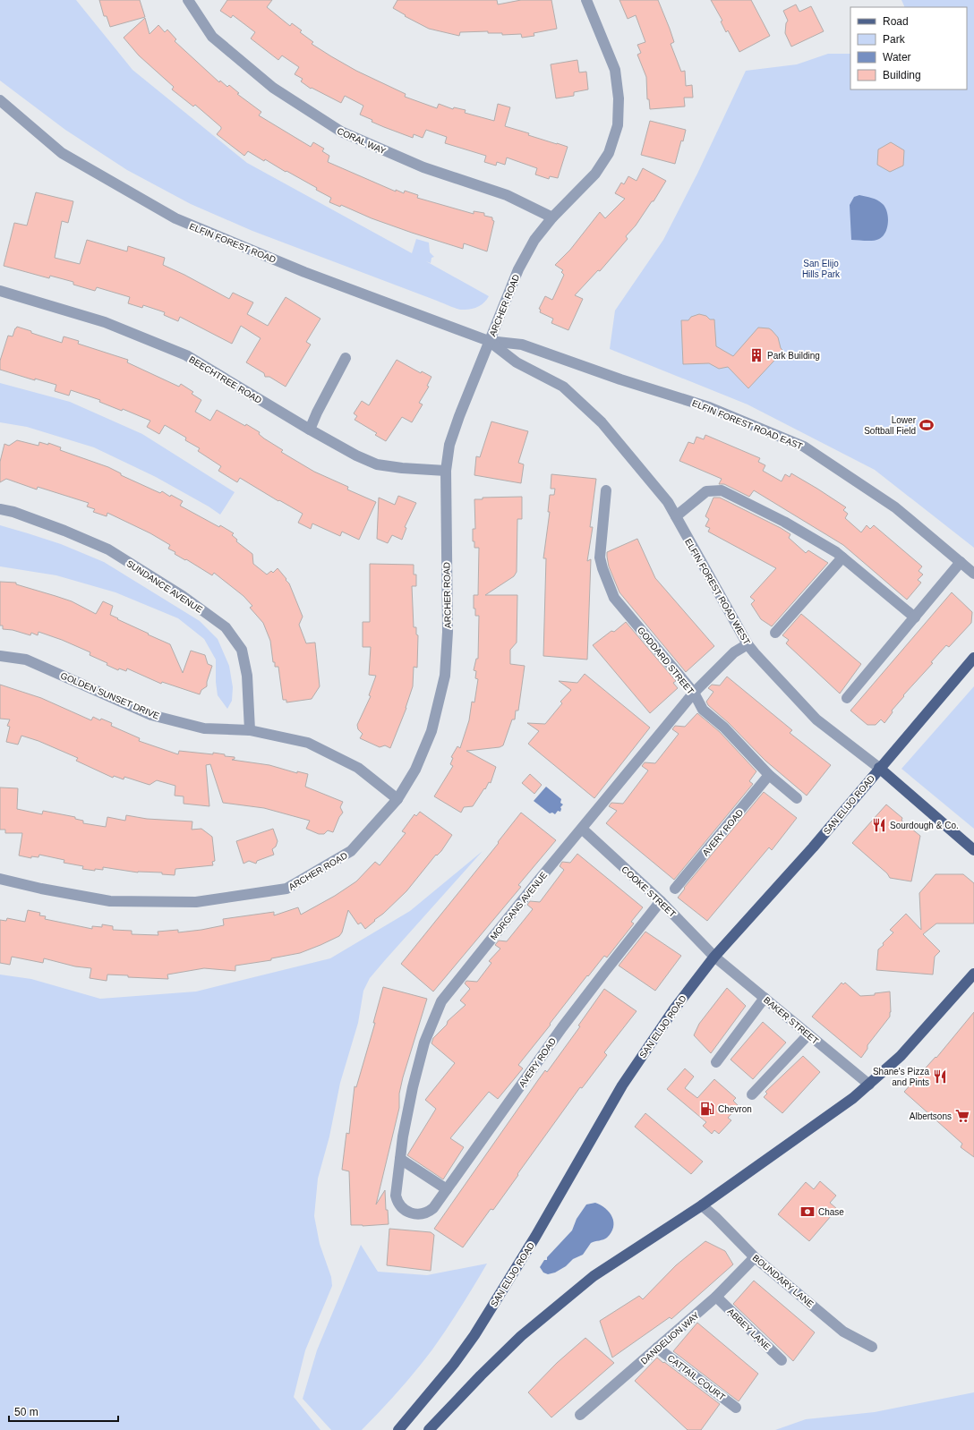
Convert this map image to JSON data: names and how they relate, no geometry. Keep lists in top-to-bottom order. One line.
{"streets":{"main road":["ELFIN FOREST ROAD WEST","SAN ELIJO ROAD"],"street":["CORAL WAY","ELFIN FOREST ROAD","ARCHER ROAD","BEECHTREE ROAD","ELFIN FOREST ROAD EAST","SUNDANCE AVENUE","GODDARD STREET","GOLDEN SUNSET DRIVE","AVERY ROAD","COOKE STREET","MORGANS AVENUE","BAKER STREET","BOUNDARY LANE","ABBEY LANE","DANDELION WAY","CATTAIL COURT"]},"crossings":[["CORAL WAY","ARCHER ROAD"],["ELFIN FOREST ROAD","ARCHER ROAD"],["ELFIN FOREST ROAD","ELFIN FOREST ROAD EAST"],["ELFIN FOREST ROAD","ELFIN FOREST ROAD WEST"],["ARCHER ROAD","BEECHTREE ROAD"],["ARCHER ROAD","ELFIN FOREST ROAD EAST"],["ARCHER ROAD","ELFIN FOREST ROAD WEST"],["ARCHER ROAD","GOLDEN SUNSET DRIVE"],["ELFIN FOREST ROAD EAST","ELFIN FOREST ROAD WEST"],["SUNDANCE AVENUE","GOLDEN SUNSET DRIVE"],["ELFIN FOREST ROAD WEST","SAN ELIJO ROAD"],["ELFIN FOREST ROAD WEST","MORGANS AVENUE"],["GODDARD STREET","AVERY ROAD"],["GODDARD STREET","MORGANS AVENUE"],["SAN ELIJO ROAD","COOKE STREET"],["SAN ELIJO ROAD","BAKER STREET"],["AVERY ROAD","COOKE STREET"],["AVERY ROAD","MORGANS AVENUE"],["COOKE STREET","MORGANS AVENUE"],["COOKE STREET","BAKER STREET"],["BOUNDARY LANE","DANDELION WAY"],["ABBEY LANE","DANDELION WAY"],["DANDELION WAY","CATTAIL COURT"]],"parks":["San Elijo Hills Park"],"places":{"building":["Park Building"],"sports":["Lower Softball Field"],"restaurant":["Sourdough & Co.","Shane's Pizza and Pints"],"fuel station":["Chevron"],"supermarket":["Albertsons"],"bank":["Chase"]},"legend":["Road","Park","Water","Building"],"scale_bar":"50 m"}
